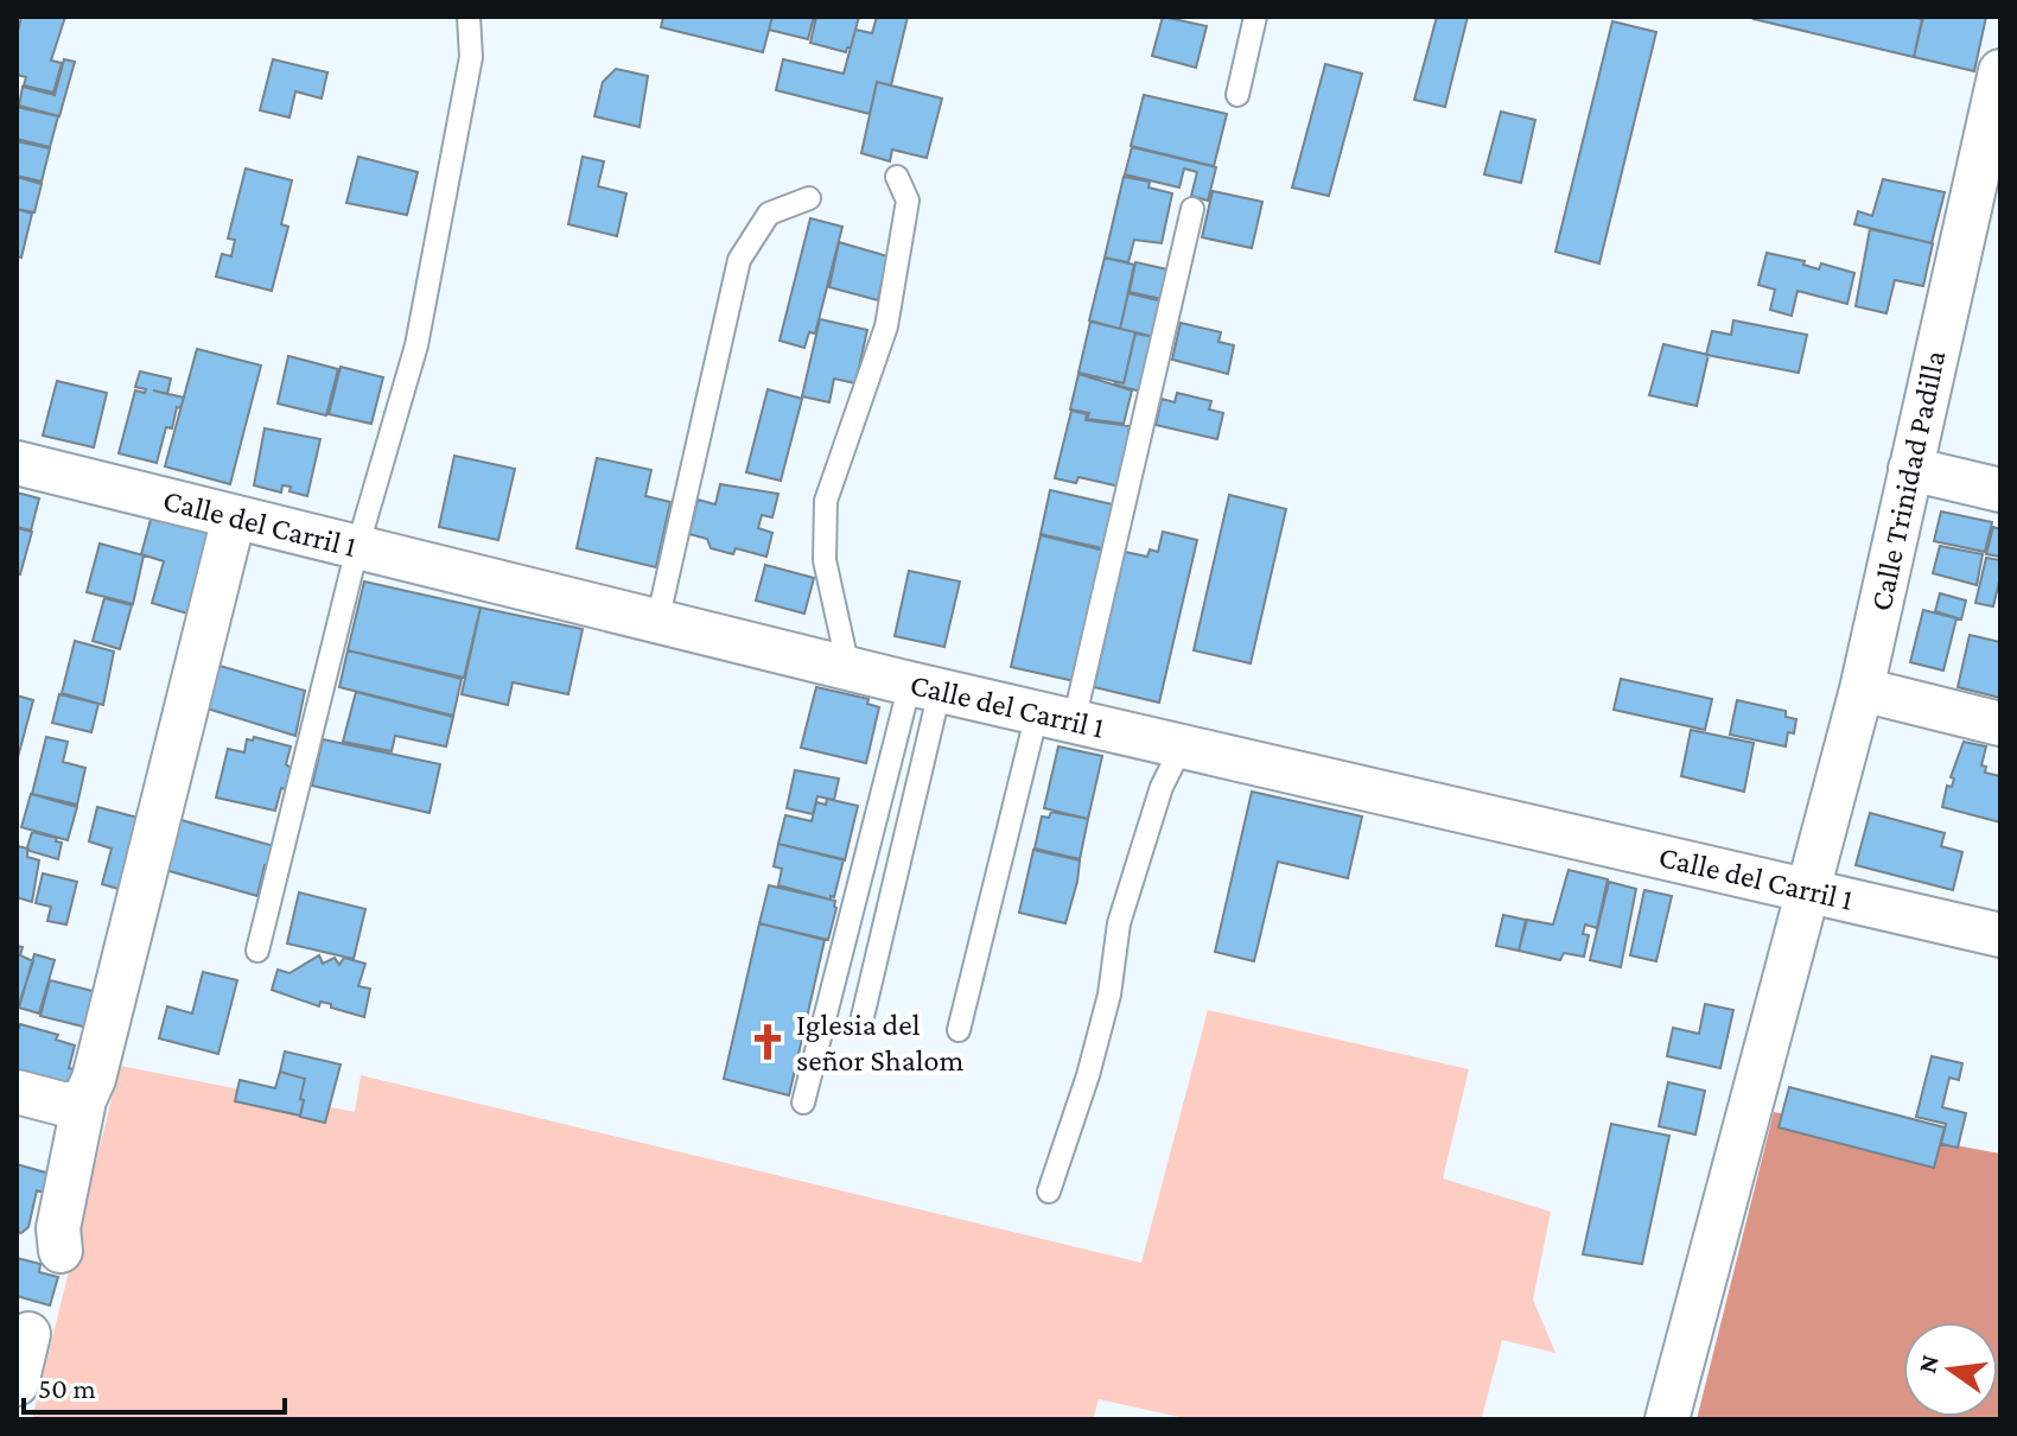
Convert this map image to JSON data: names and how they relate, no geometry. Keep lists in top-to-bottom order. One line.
{"streets":{"street":["Calle Trinidad Padilla","Calle del Carril 1"]},"crossings":[["Calle Trinidad Padilla","Calle del Carril 1"]],"places":{"church":["Iglesia del señor Shalom"]},"scale_bar":"50 m","north":"left"}
